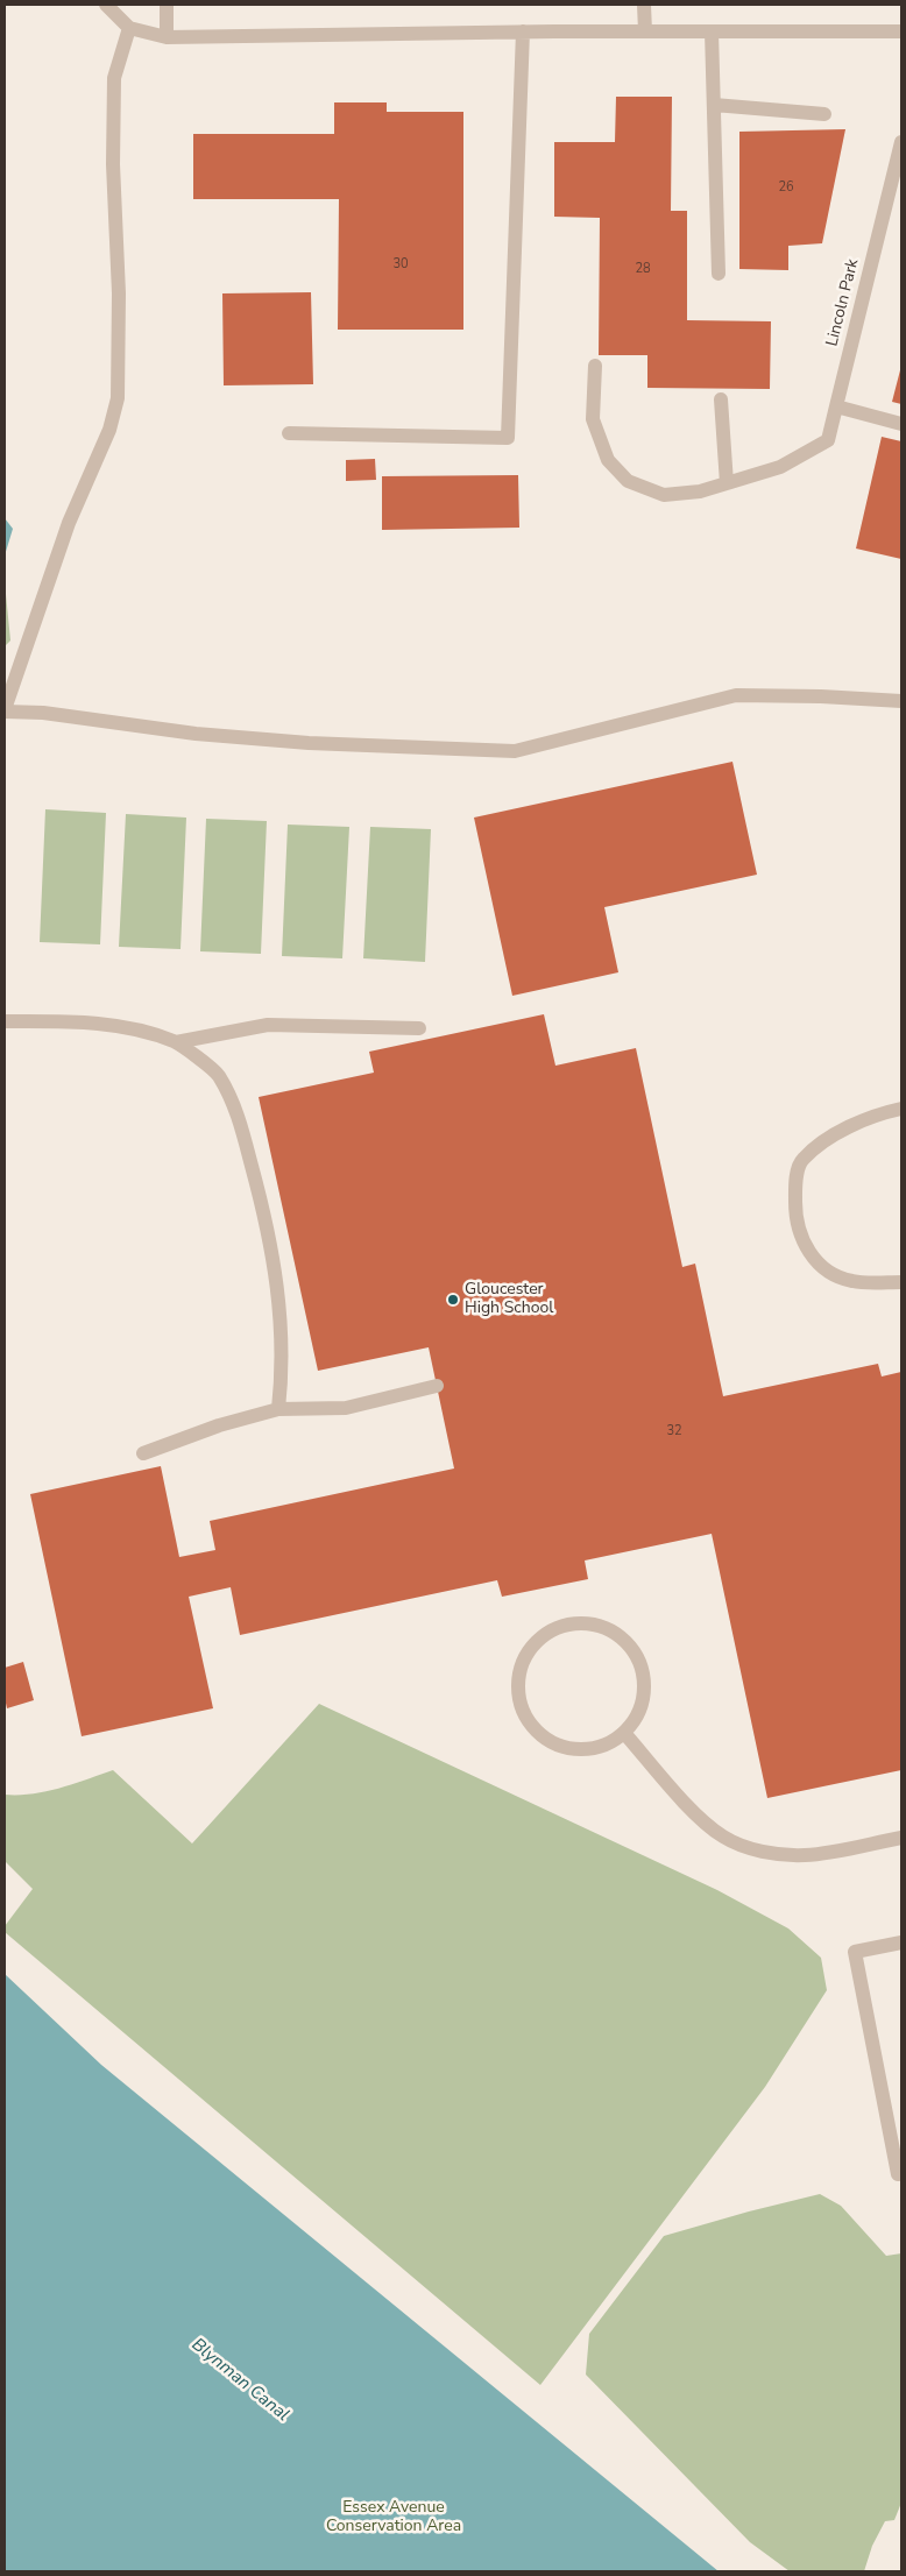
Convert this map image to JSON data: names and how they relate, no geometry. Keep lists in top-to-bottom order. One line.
{"streets":{"street":["Lincoln Park"]},"water":["Blynman Canal"],"parks":["Essex Avenue Conservation Area"],"places":["Gloucester High School"],"house_numbers":["26","30","28","32"]}
